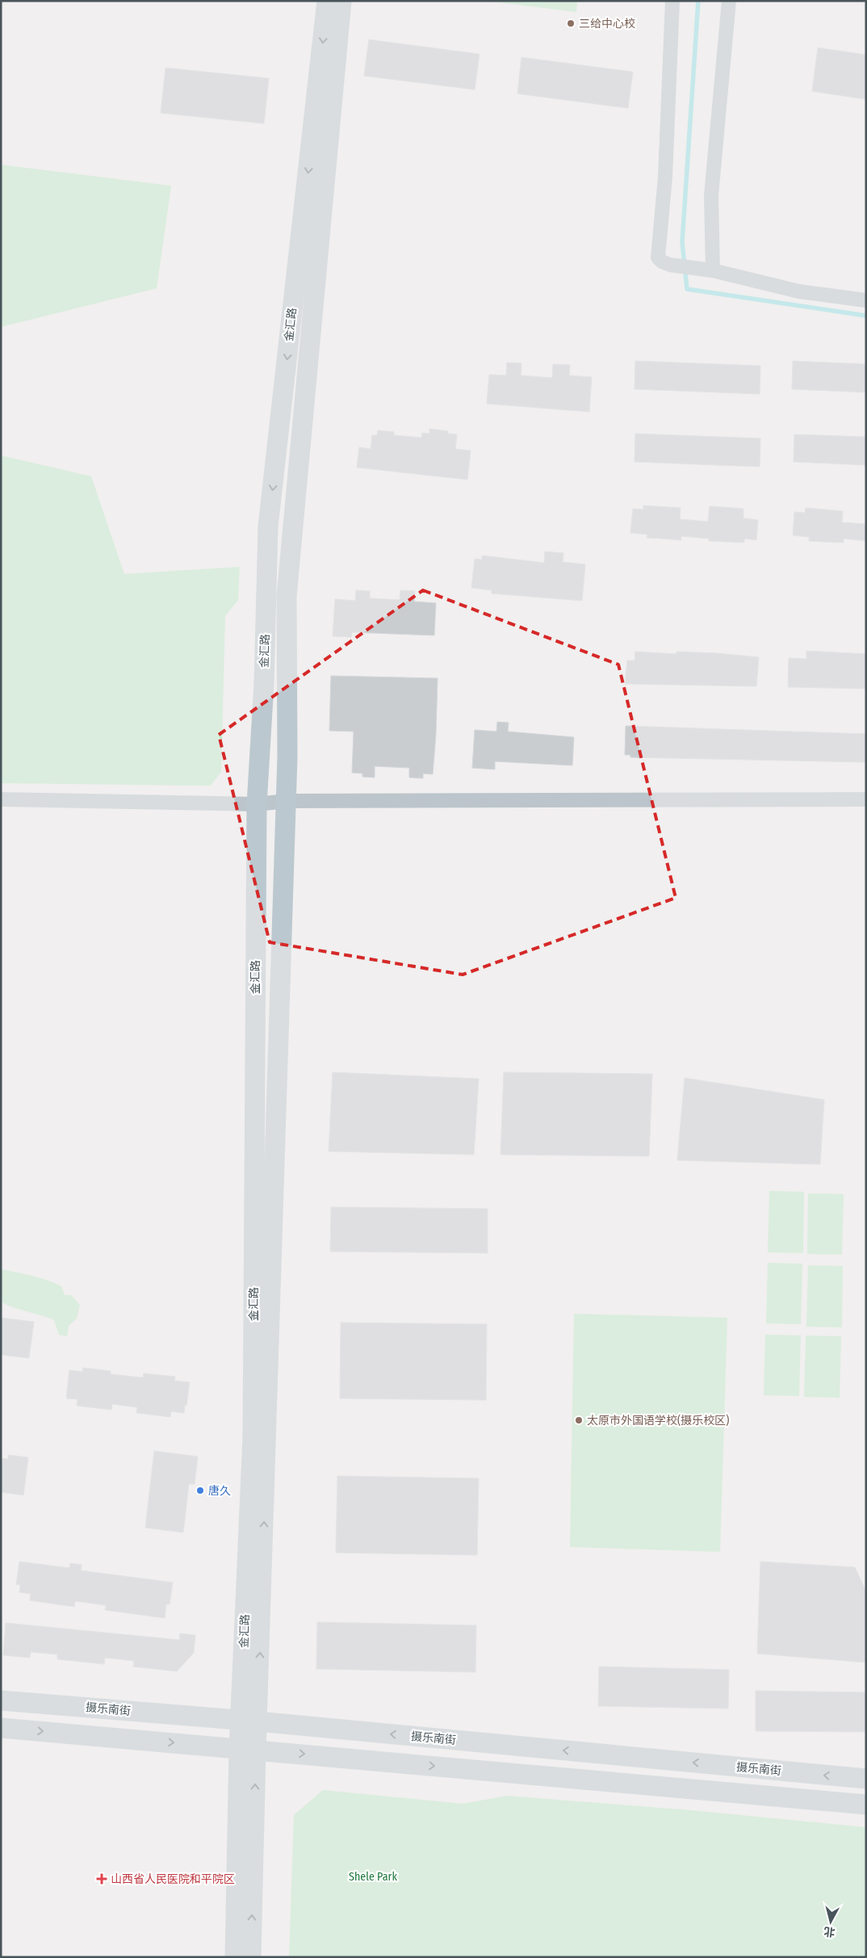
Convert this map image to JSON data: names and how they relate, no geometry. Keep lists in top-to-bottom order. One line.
{"streets":{"street":["金汇路","摄乐南街"]},"crossings":[["金汇路","摄乐南街"]],"parks":["Shele Park"],"places":{"other":["三给中心校","太原市外国语学校(摄乐校区)","唐久"],"health":["山西省人民医院和平院区"]},"north":"bottom"}
